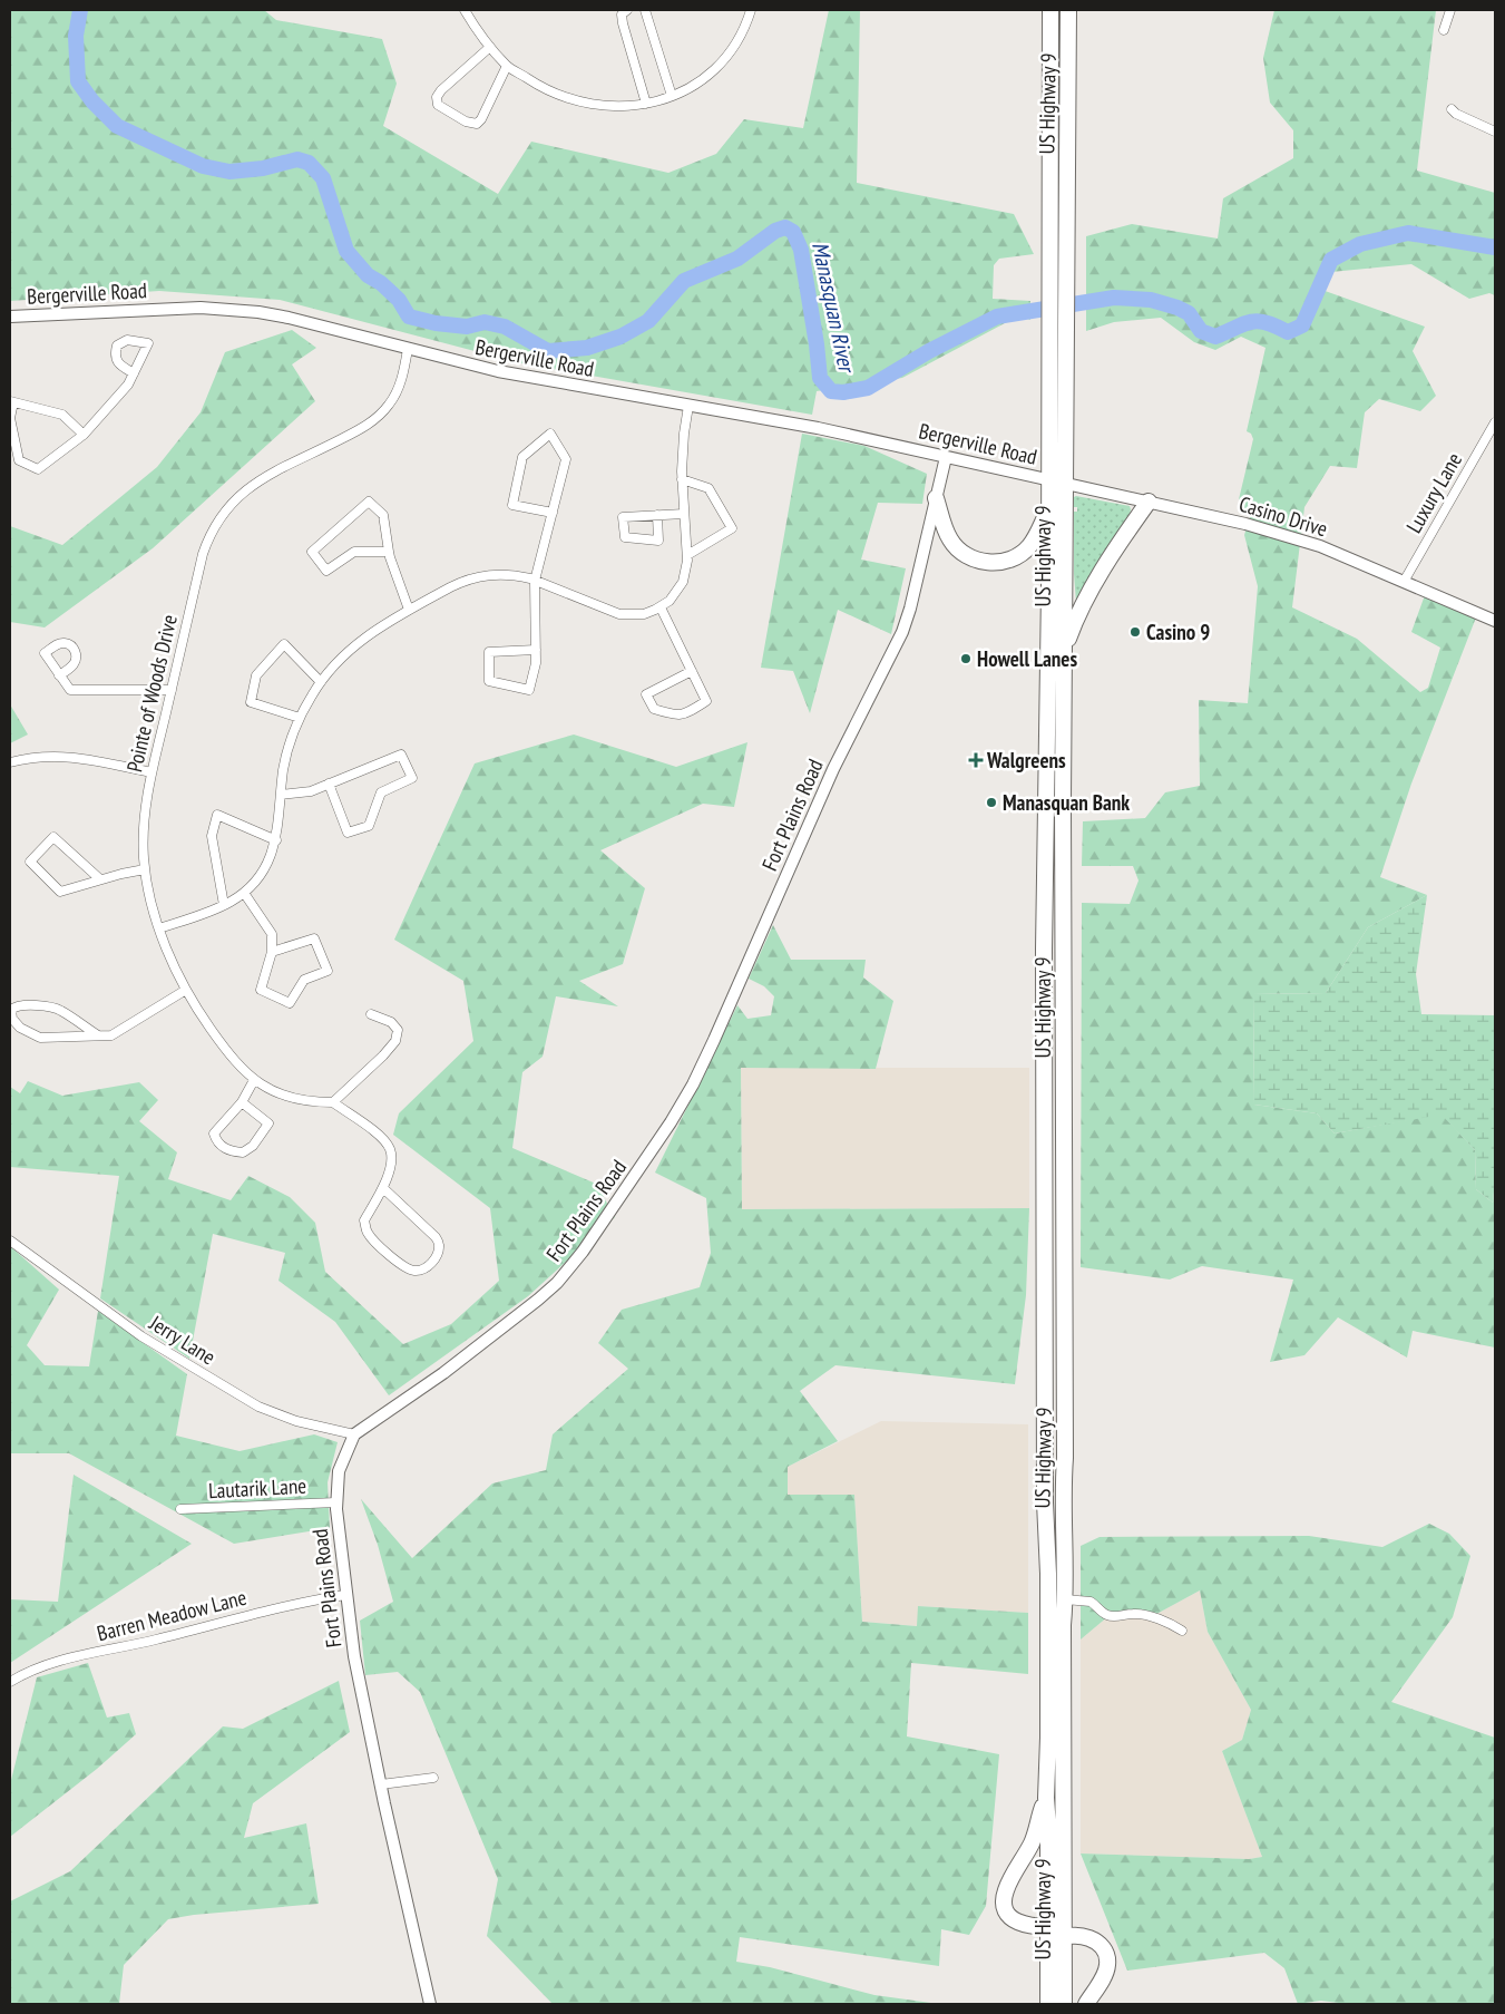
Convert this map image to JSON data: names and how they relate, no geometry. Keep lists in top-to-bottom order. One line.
{"streets":{"highway":["US Highway 9"],"street":["Bergerville Road","Luxury Lane","Casino Drive","Pointe of Woods Drive","Fort Plains Road","Jerry Lane","Lautarik Lane","Barren Meadow Lane"]},"crossings":[["US Highway 9","Bergerville Road"],["US Highway 9","Casino Drive"],["Bergerville Road","Casino Drive"],["Bergerville Road","Pointe of Woods Drive"],["Bergerville Road","Fort Plains Road"],["Luxury Lane","Casino Drive"],["Fort Plains Road","Jerry Lane"],["Fort Plains Road","Lautarik Lane"],["Fort Plains Road","Barren Meadow Lane"]],"water":["Manasquan River"],"places":{"other":["Casino 9","Howell Lanes","Manasquan Bank"],"health":["Walgreens"]}}
